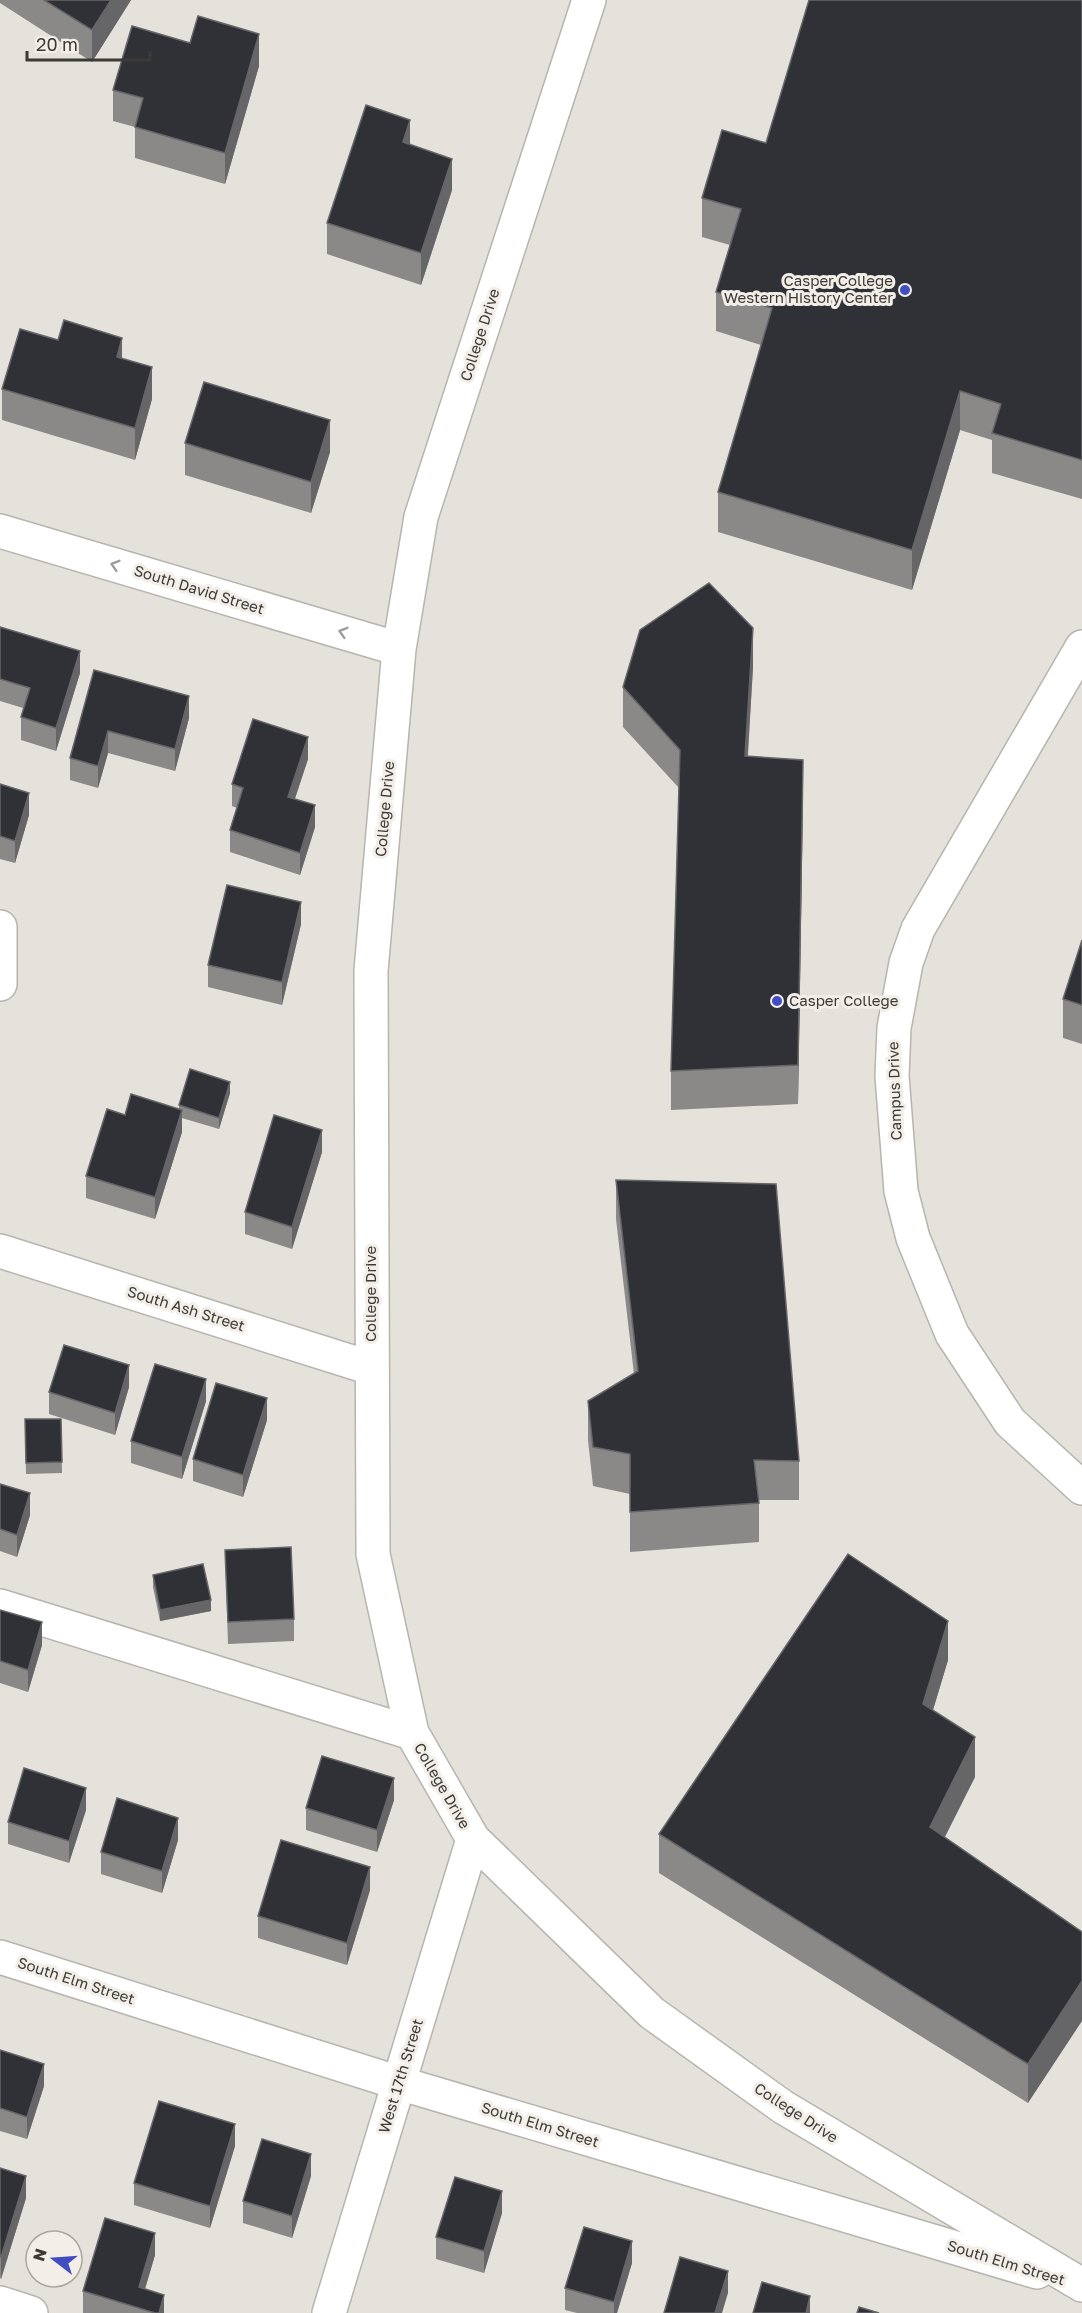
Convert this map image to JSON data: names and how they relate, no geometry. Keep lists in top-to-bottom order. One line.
{"streets":{"street":["College Drive","South David Street","Campus Drive","South Ash Street","South Elm Street","West 17th Street"]},"crossings":[["College Drive","South David Street"],["College Drive","South Ash Street"],["College Drive","South Elm Street"],["College Drive","West 17th Street"],["South Elm Street","West 17th Street"]],"one_way":["South David Street"],"places":["Casper College Western History Center","Casper College"],"scale_bar":"20 m","north":"left"}
